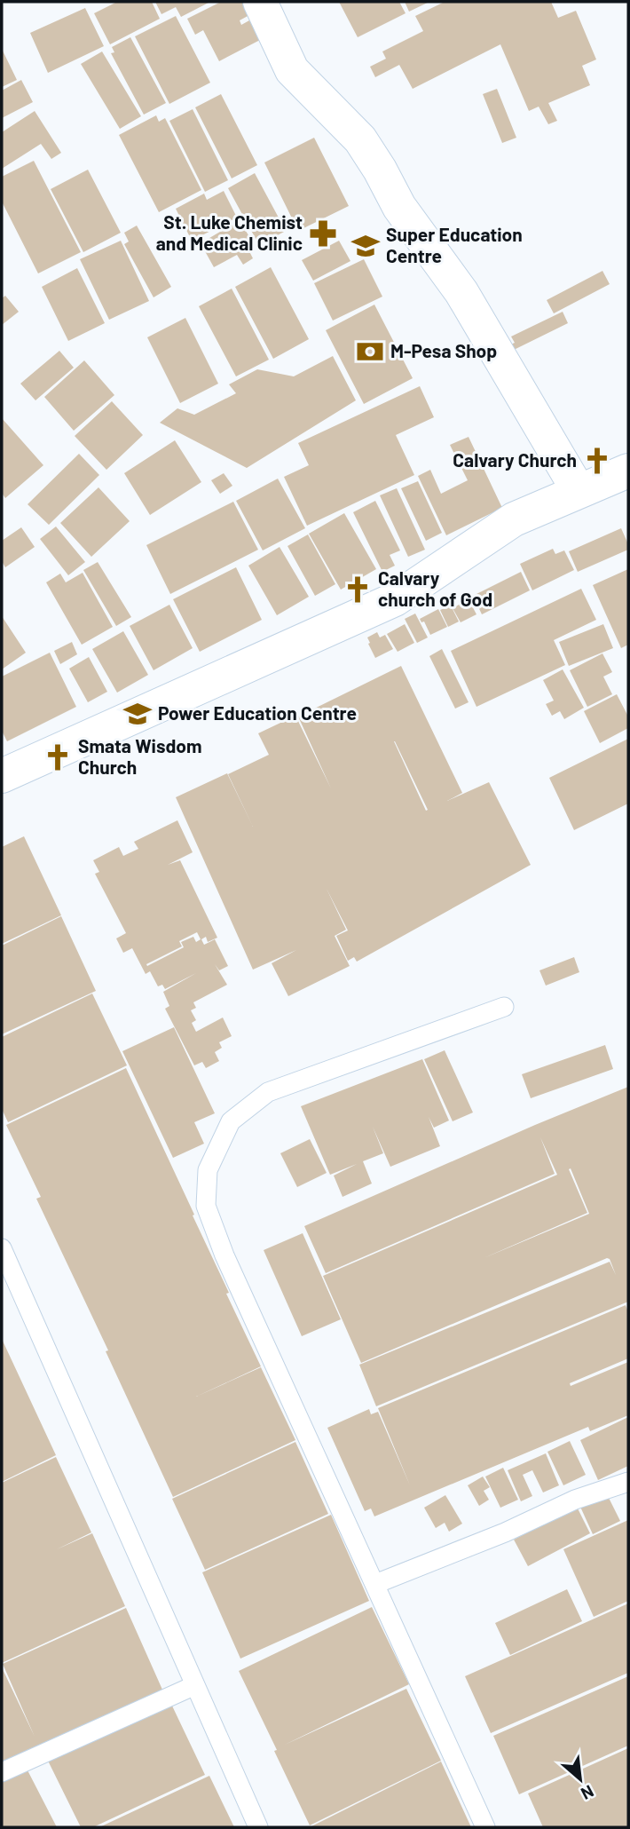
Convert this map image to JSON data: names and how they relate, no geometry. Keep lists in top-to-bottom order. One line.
{"places":{"pharmacy":["St. Luke Chemist and Medical Clinic"],"school or university":["Super Education Centre","Power Education Centre"],"bank":["M-Pesa Shop"],"church":["Calvary Church","Calvary church of God","Smata Wisdom Church"]},"north":"bottom right"}
